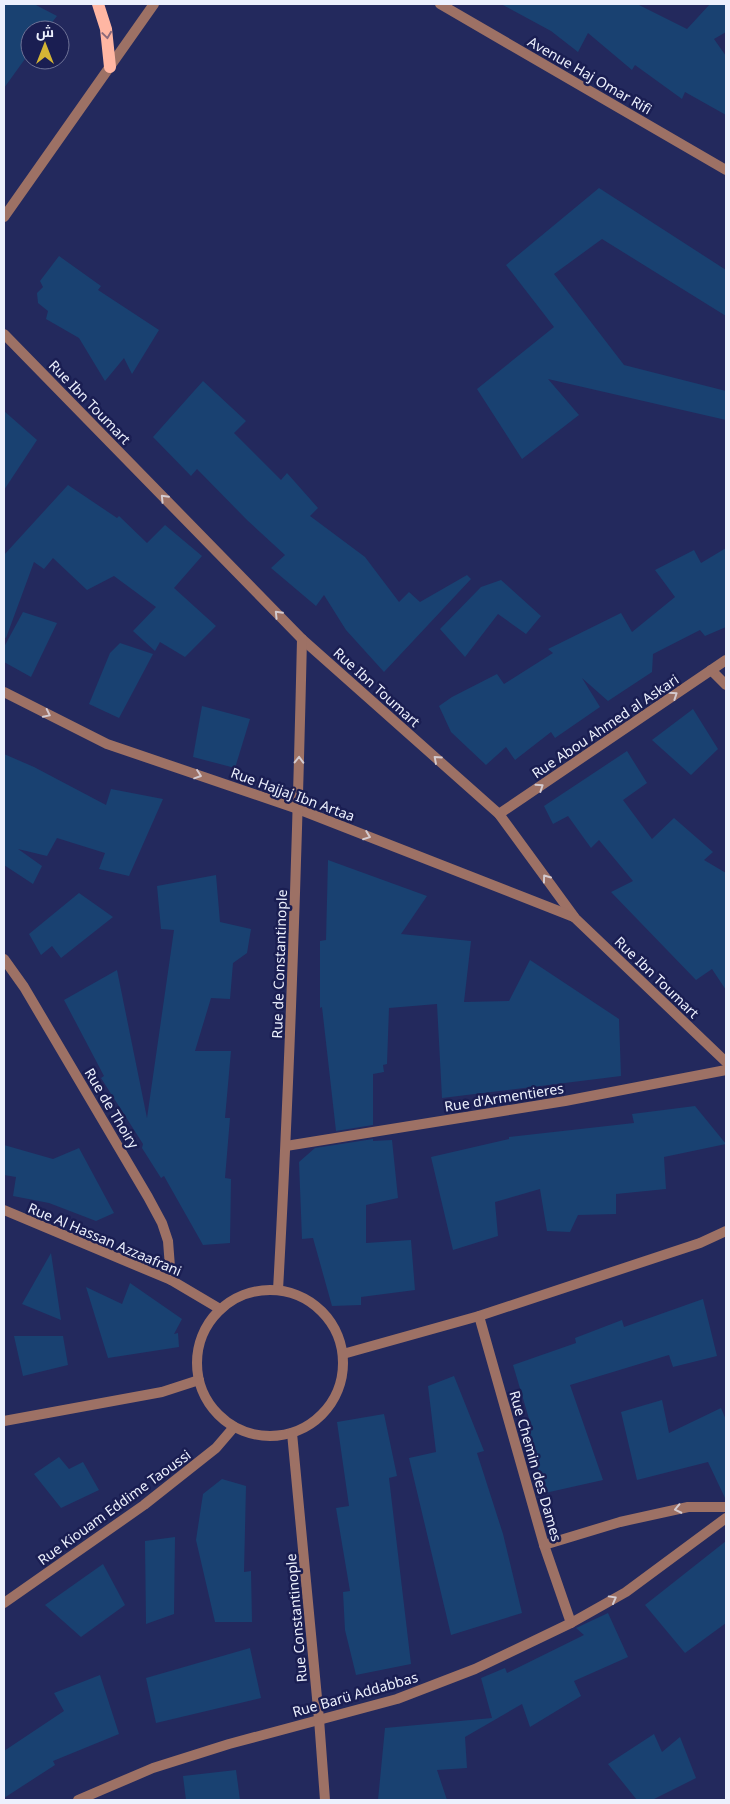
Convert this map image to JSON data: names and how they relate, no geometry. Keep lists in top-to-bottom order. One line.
{"streets":{"street":["Avenue Haj Omar Rifi","Rue Ibn Toumart","Rue Abou Ahmed al Askari","Rue Hajjaj Ibn Artaa","Rue de Constantinople","Rue d'Armentieres","Rue de Thoiry","Rue Al Hassan Azzaafrani","Rue Chemin des Dames","Rue Kiouam Eddime Taoussi","Rue Constantinople","Rue Barü Addabbas"]},"crossings":[["Rue Ibn Toumart","Rue Abou Ahmed al Askari"],["Rue Ibn Toumart","Rue Hajjaj Ibn Artaa"],["Rue Ibn Toumart","Rue de Constantinople"],["Rue Hajjaj Ibn Artaa","Rue de Constantinople"],["Rue de Constantinople","Rue d'Armentieres"],["Rue de Constantinople","Rue Al Hassan Azzaafrani"],["Rue de Constantinople","Rue Kiouam Eddime Taoussi"],["Rue de Constantinople","Rue Constantinople"],["Rue de Thoiry","Rue Al Hassan Azzaafrani"],["Rue Al Hassan Azzaafrani","Rue Kiouam Eddime Taoussi"],["Rue Al Hassan Azzaafrani","Rue Constantinople"],["Rue Chemin des Dames","Rue Barü Addabbas"],["Rue Kiouam Eddime Taoussi","Rue Constantinople"],["Rue Constantinople","Rue Barü Addabbas"]],"one_way":["Rue Ibn Toumart","Rue Abou Ahmed al Askari","Rue Hajjaj Ibn Artaa"],"north":"top"}
